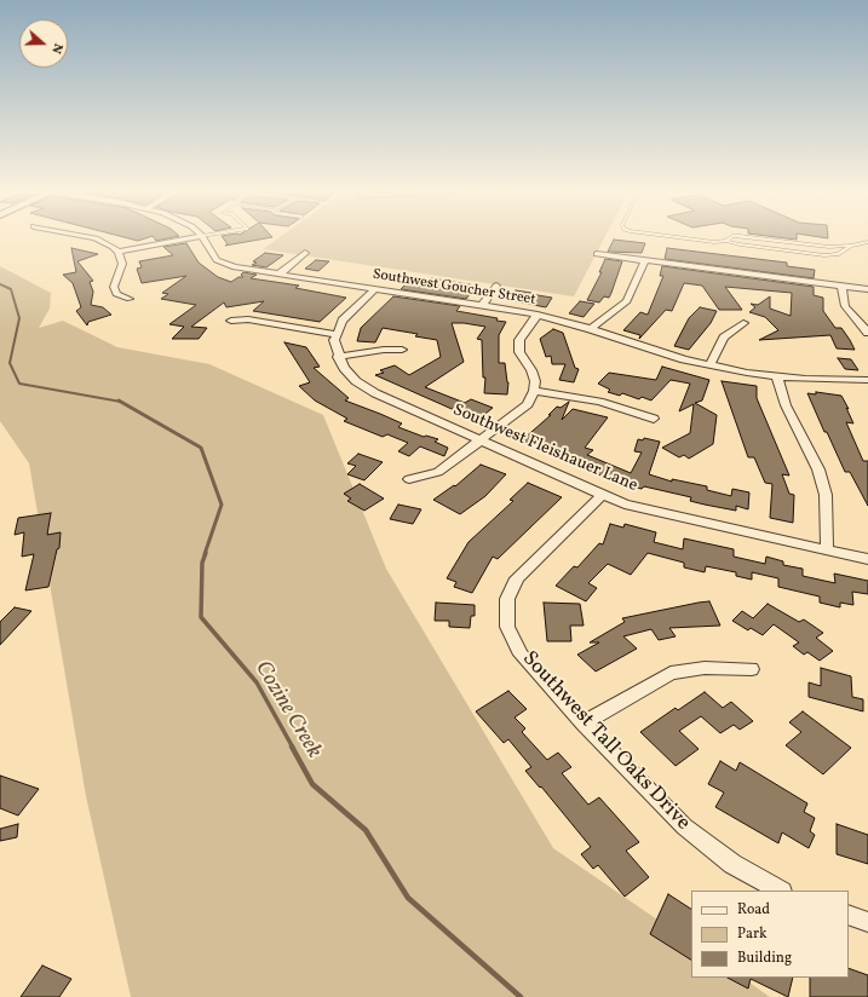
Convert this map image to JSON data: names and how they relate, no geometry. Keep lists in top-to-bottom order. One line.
{"streets":{"street":["Southwest Goucher Street","Southwest Fleishauer Lane","Southwest Tall Oaks Drive"]},"crossings":[["Southwest Fleishauer Lane","Southwest Tall Oaks Drive"]],"water":["Cozine Creek"],"legend":["Road","Park","Building"],"north":"right"}
